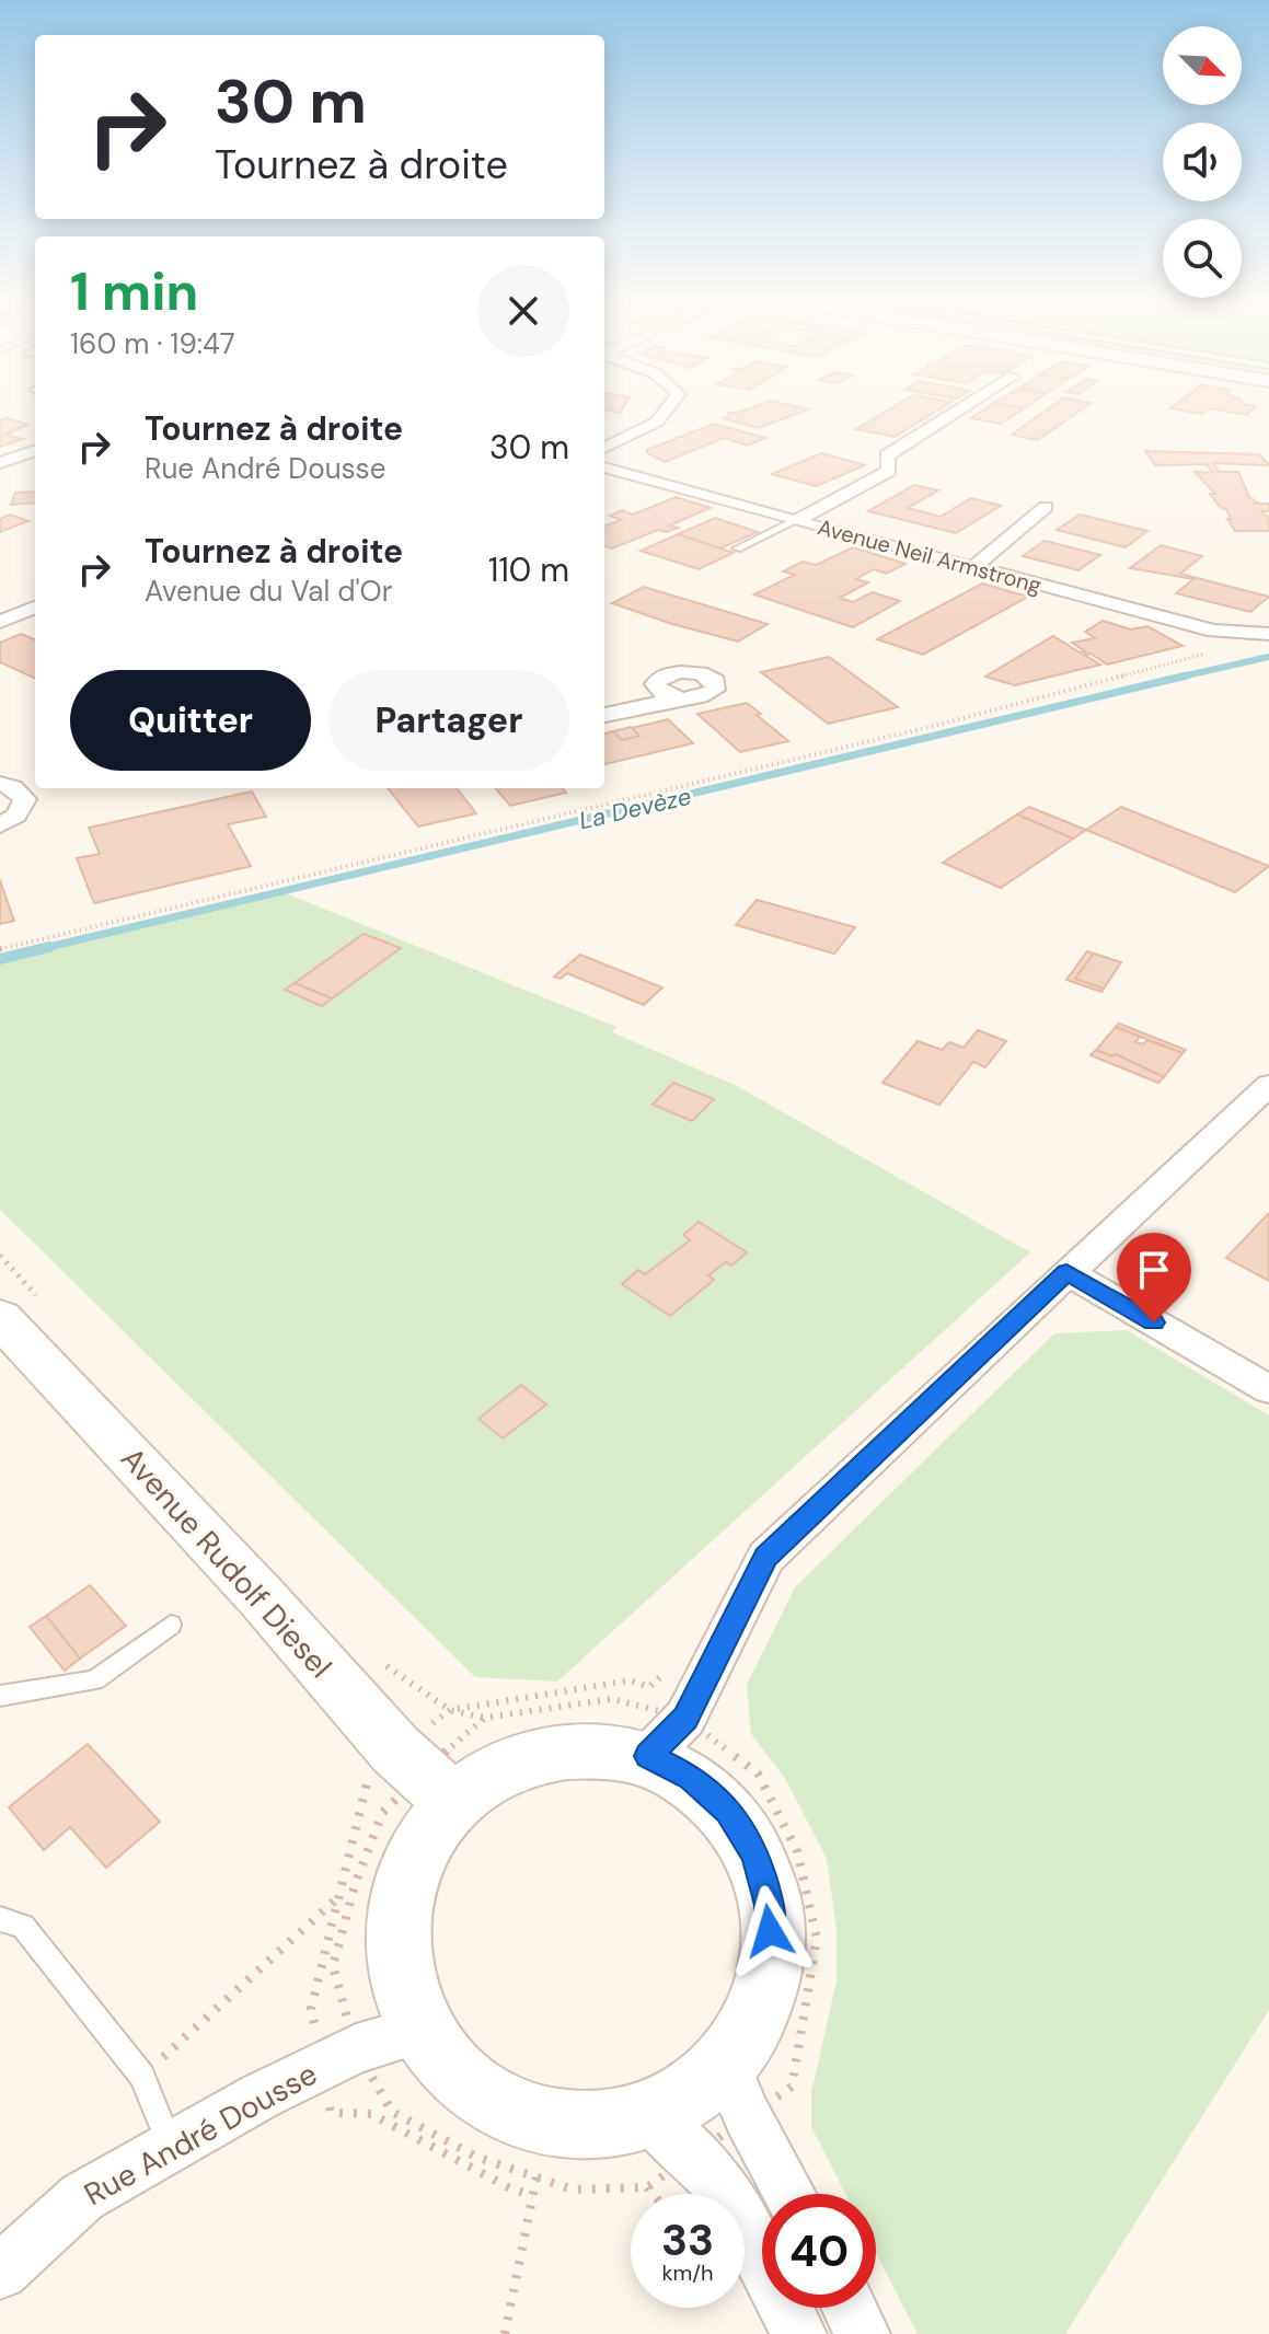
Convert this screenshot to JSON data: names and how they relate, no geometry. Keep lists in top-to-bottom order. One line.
{"streets":{"street":["Avenue Neil Armstrong","Avenue Rudolf Diesel","Rue André Dousse"]},"water":["La Devèze"],"north":"bottom right","page":{"turn":["30 m","Tournez à droite"],"heading":["1 min","160 m · 19:47"],"list":[{"name":"Tournez à droite","note":"Rue André Dousse","value":"30 m"},{"name":"Tournez à droite","note":"Avenue du Val d'Or","value":"110 m"}],"buttons":["Quitter","Partager"],"speed":"33 km/h","limit":"40"}}
